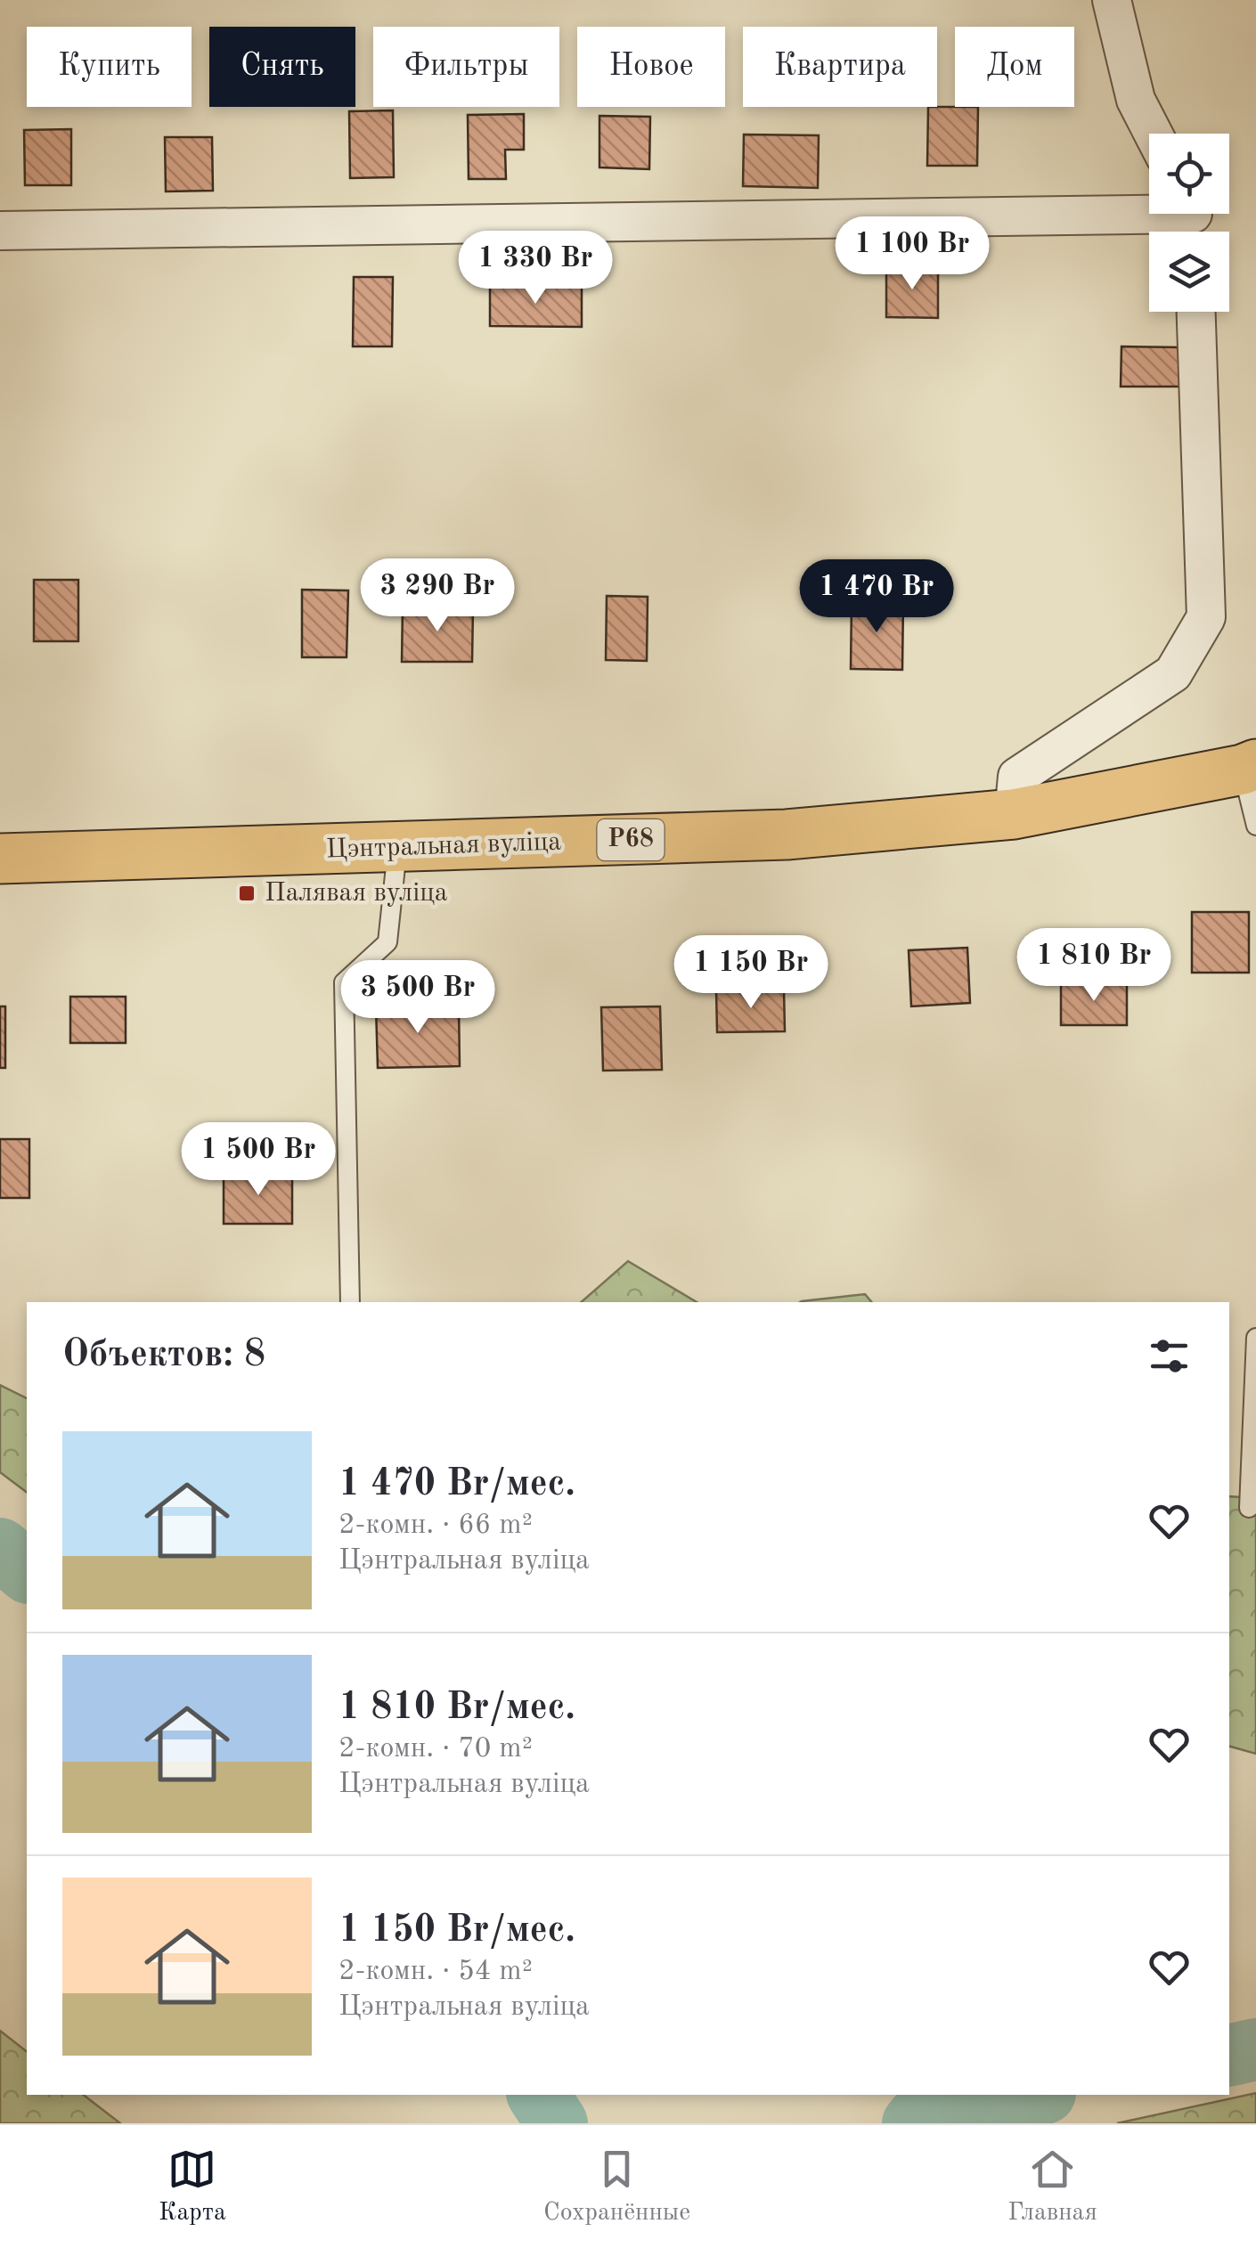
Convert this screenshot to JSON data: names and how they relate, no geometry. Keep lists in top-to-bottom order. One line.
{"streets":{"main road":["Р68","Цэнтральная вуліца"]},"places":{"transit":["Палявая вуліца"]},"page":{"chip":["Купить","Снять","Фильтры","Новое","Квартира","Дом"],"price":["1 100 Br","1 330 Br","3 290 Br","1 470 Br","1 810 Br","1 150 Br","3 500 Br","1 500 Br"],"heading":"Объектов: 8","list":[{"name":"1 470 Br/мес.","note":"2-комн. · 66 m² · Цэнтральная вуліца"},{"name":"1 810 Br/мес.","note":"2-комн. · 70 m² · Цэнтральная вуліца"},{"name":"1 150 Br/мес.","note":"2-комн. · 54 m² · Цэнтральная вуліца"}],"tabs":["Карта","Сохранённые","Главная"]}}
